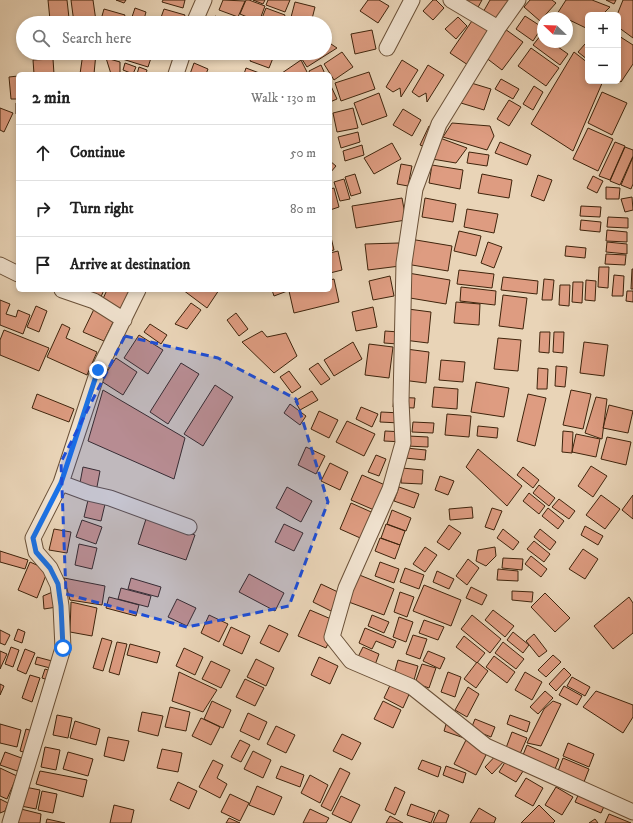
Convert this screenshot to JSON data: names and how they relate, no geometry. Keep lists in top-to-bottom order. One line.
{"north":"top left","page":{"map_buttons":["+","−"],"search":"Search here","heading":["2 min","Walk · 130 m"],"list":[["Continue","50 m"],["Turn right","80 m"],"Arrive at destination"]}}
